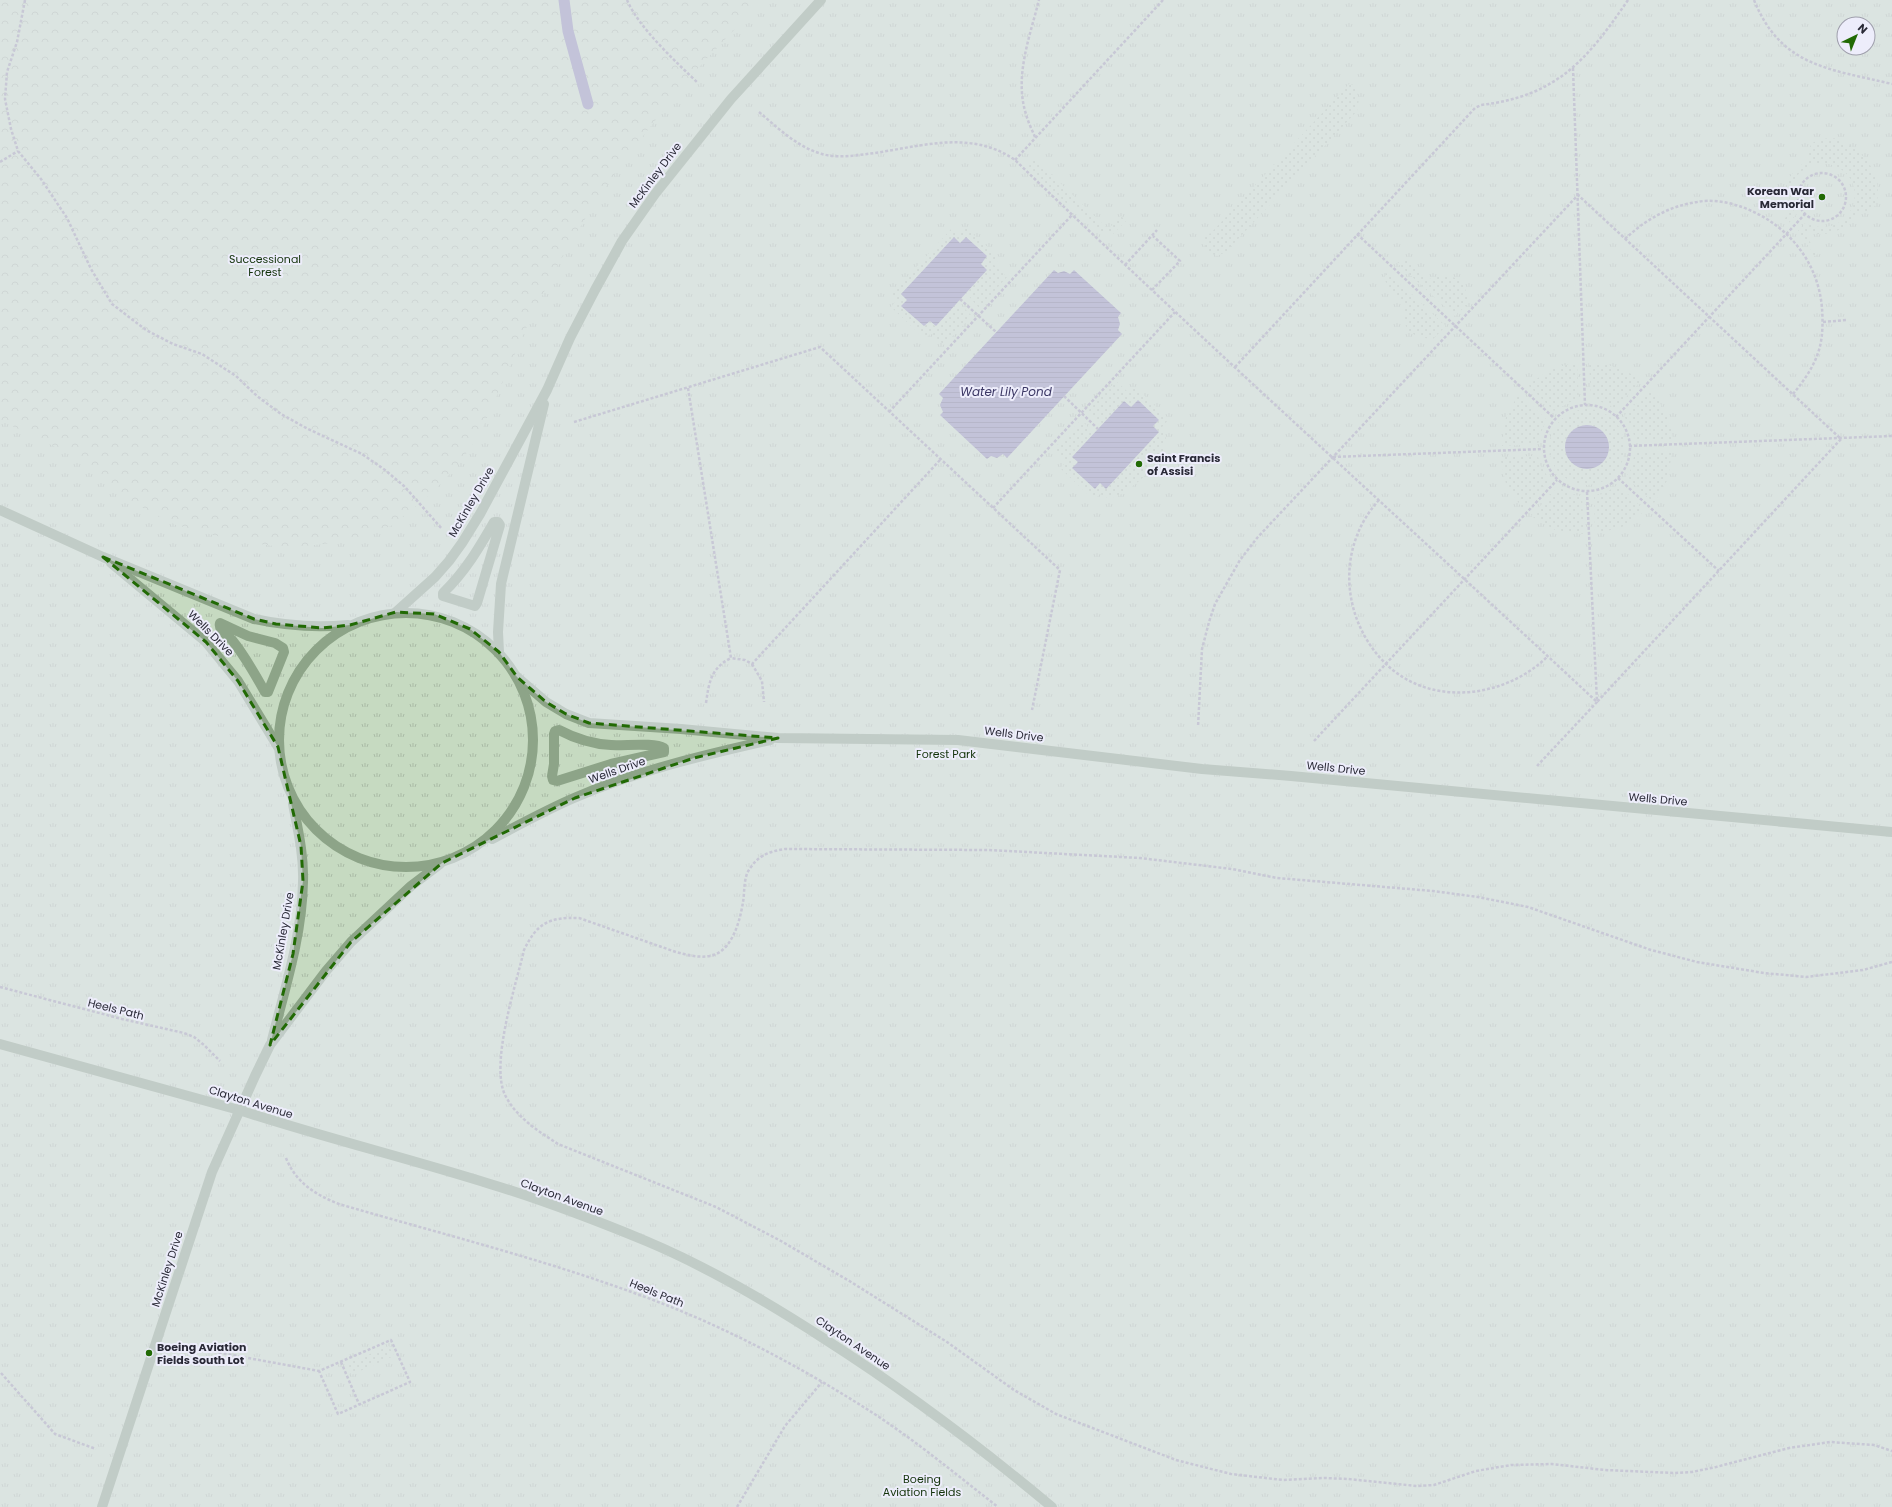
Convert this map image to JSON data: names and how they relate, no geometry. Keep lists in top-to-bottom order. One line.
{"streets":{"street":["McKinley Drive","Wells Drive","Clayton Avenue"],"path":["Heels Path"]},"crossings":[["McKinley Drive","Clayton Avenue"]],"water":["Water Lily Pond"],"parks":["Successional Forest","Forest Park","Boeing Aviation Fields"],"places":["Korean War Memorial","Saint Francis of Assisi","Boeing Aviation Fields South Lot"],"north":"top right"}
